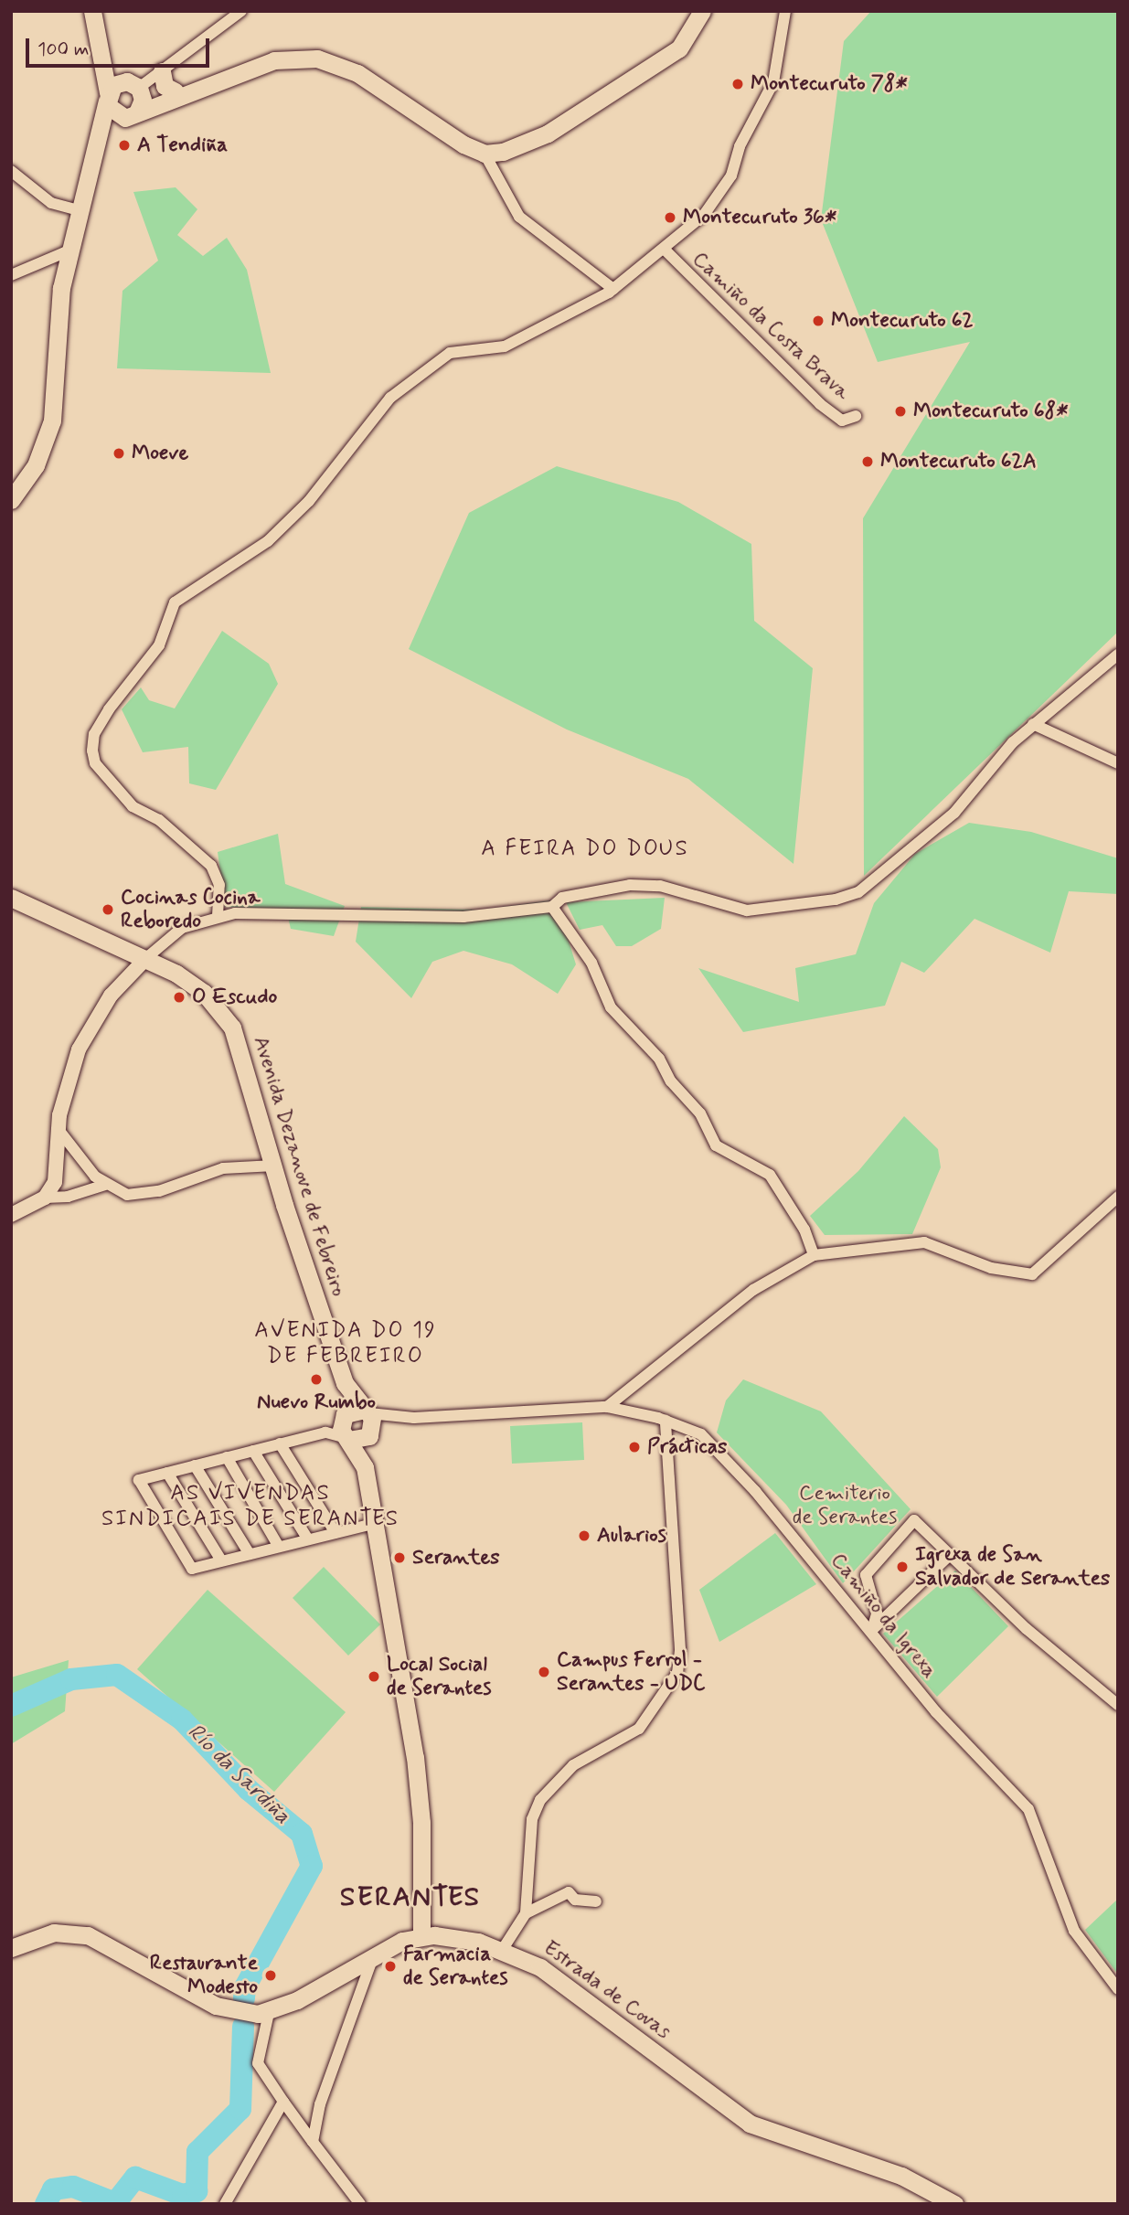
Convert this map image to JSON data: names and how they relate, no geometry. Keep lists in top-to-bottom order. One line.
{"streets":{"main road":["Avenida Dezanove de Febreiro","Estrada de Covas"],"street":["Camiño da Costa Brava","Camiño da Igrexa"]},"districts":["A FEIRA DO DOUS","AVENIDA DO 19 DE FEBREIRO","AS VIVENDAS SINDICAIS DE SERANTES","SERANTES"],"water":["Río da Sardiña"],"parks":["Cemiterio de Serantes"],"places":["Montecuruto 78*","A Tendiña","Montecuruto 36*","Montecuruto 62","Montecuruto 68*","Moeve","Montecuruto 62A","Cocinas Cocina Reboredo","O Escudo","Nuevo Rumbo","Prácticas","Aularios","Serantes","Igrexa de San Salvador de Serantes","Campus Ferrol - Serantes - UDC","Local Social de Serantes","Farmacia de Serantes","Restaurante Modesto"],"scale_bar":"100 m"}
